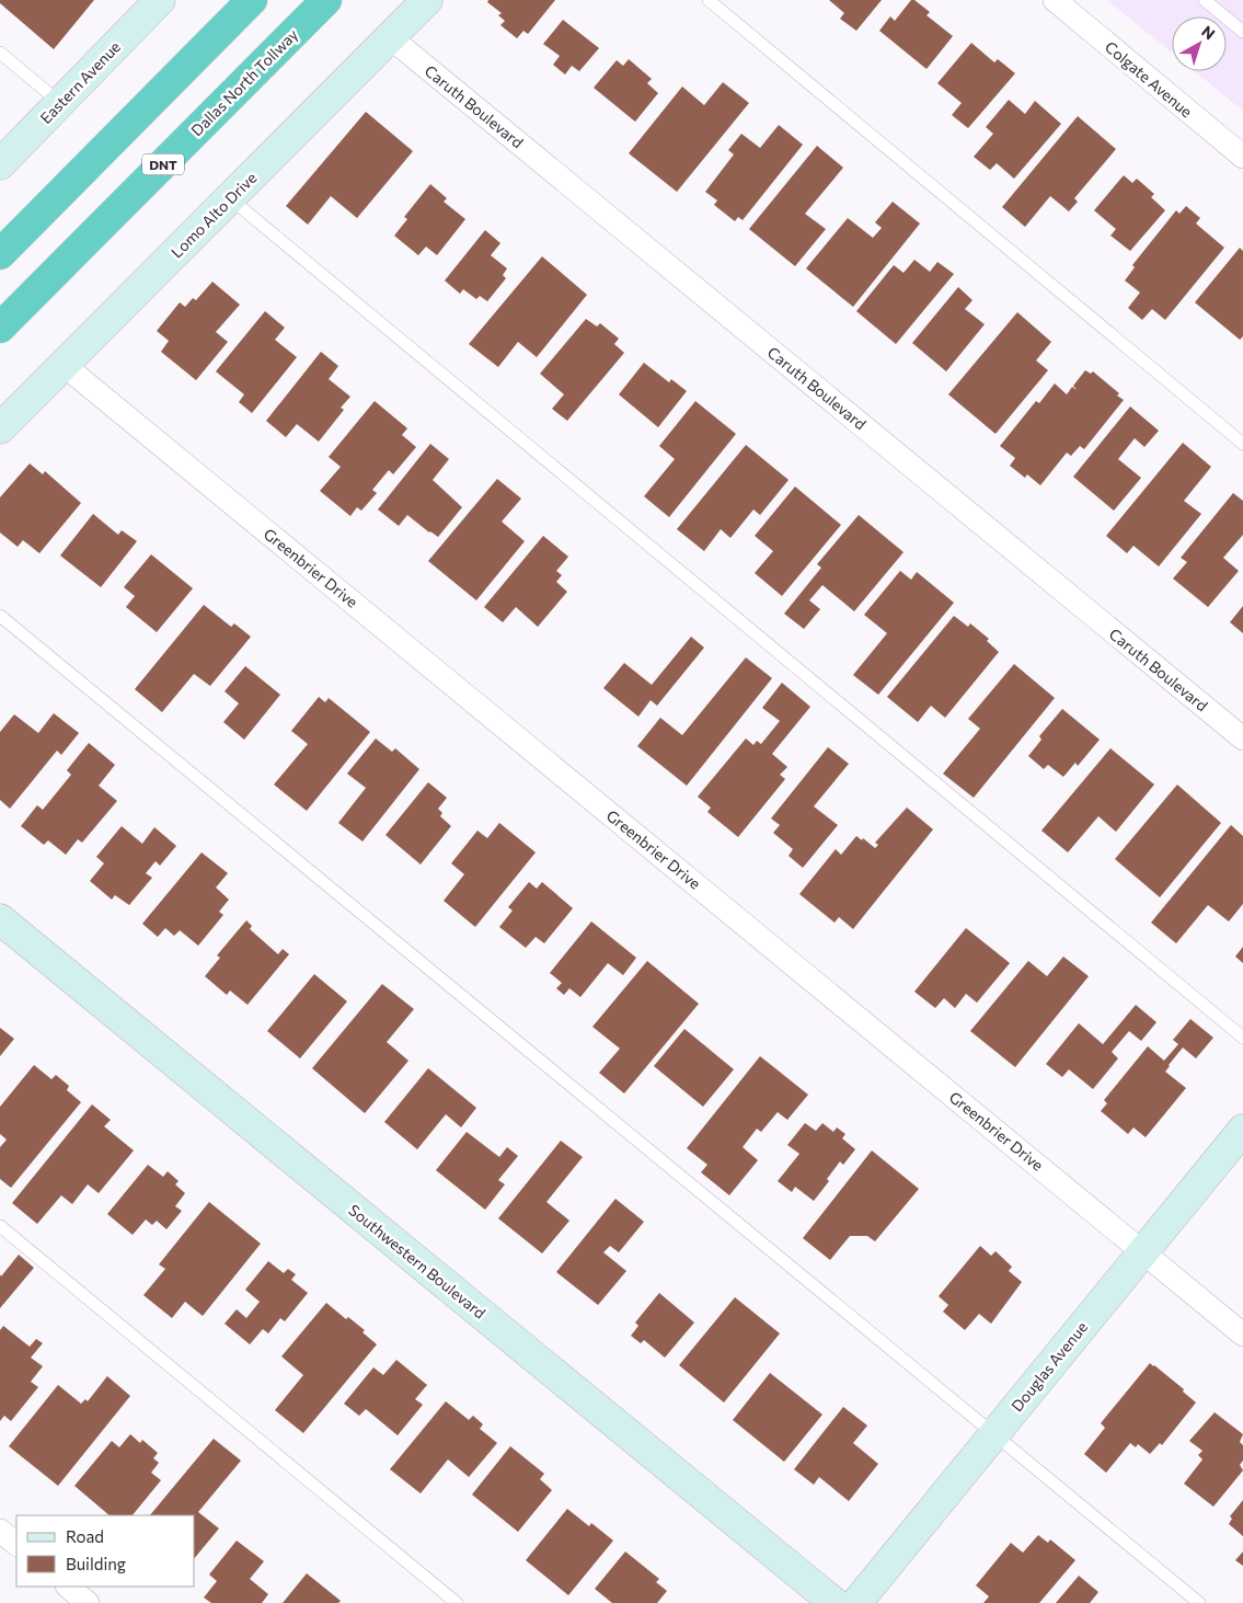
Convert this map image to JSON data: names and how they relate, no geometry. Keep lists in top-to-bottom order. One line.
{"streets":{"highway":["Dallas North Tollway","DNT"],"street":["Colgate Avenue","Eastern Avenue","Caruth Boulevard","Lomo Alto Drive","Greenbrier Drive","Southwestern Boulevard","Douglas Avenue"]},"crossings":[["Caruth Boulevard","Lomo Alto Drive"],["Lomo Alto Drive","Greenbrier Drive"],["Greenbrier Drive","Douglas Avenue"]],"legend":["Road","Building"],"north":"top right"}
